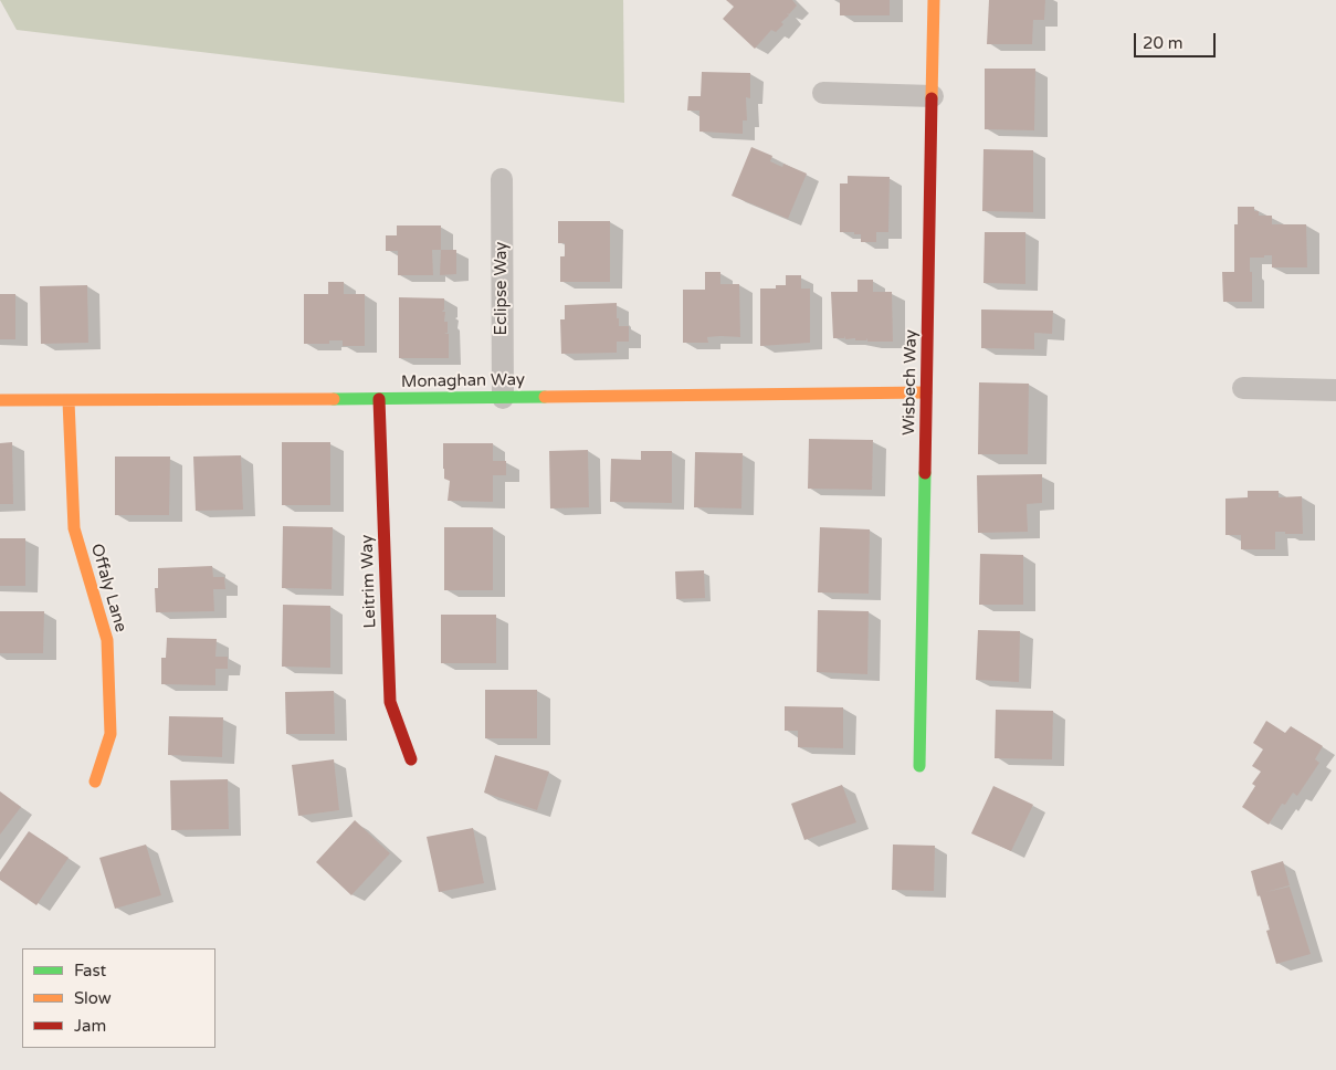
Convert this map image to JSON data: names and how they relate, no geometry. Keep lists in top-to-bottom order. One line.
{"streets":{"street":["Eclipse Way","Monaghan Way","Wisbech Way","Leitrim Way","Offaly Lane"]},"crossings":[["Eclipse Way","Monaghan Way"],["Monaghan Way","Wisbech Way"],["Monaghan Way","Leitrim Way"],["Monaghan Way","Offaly Lane"]],"legend":["Fast","Slow","Jam"],"scale_bar":"20 m"}
